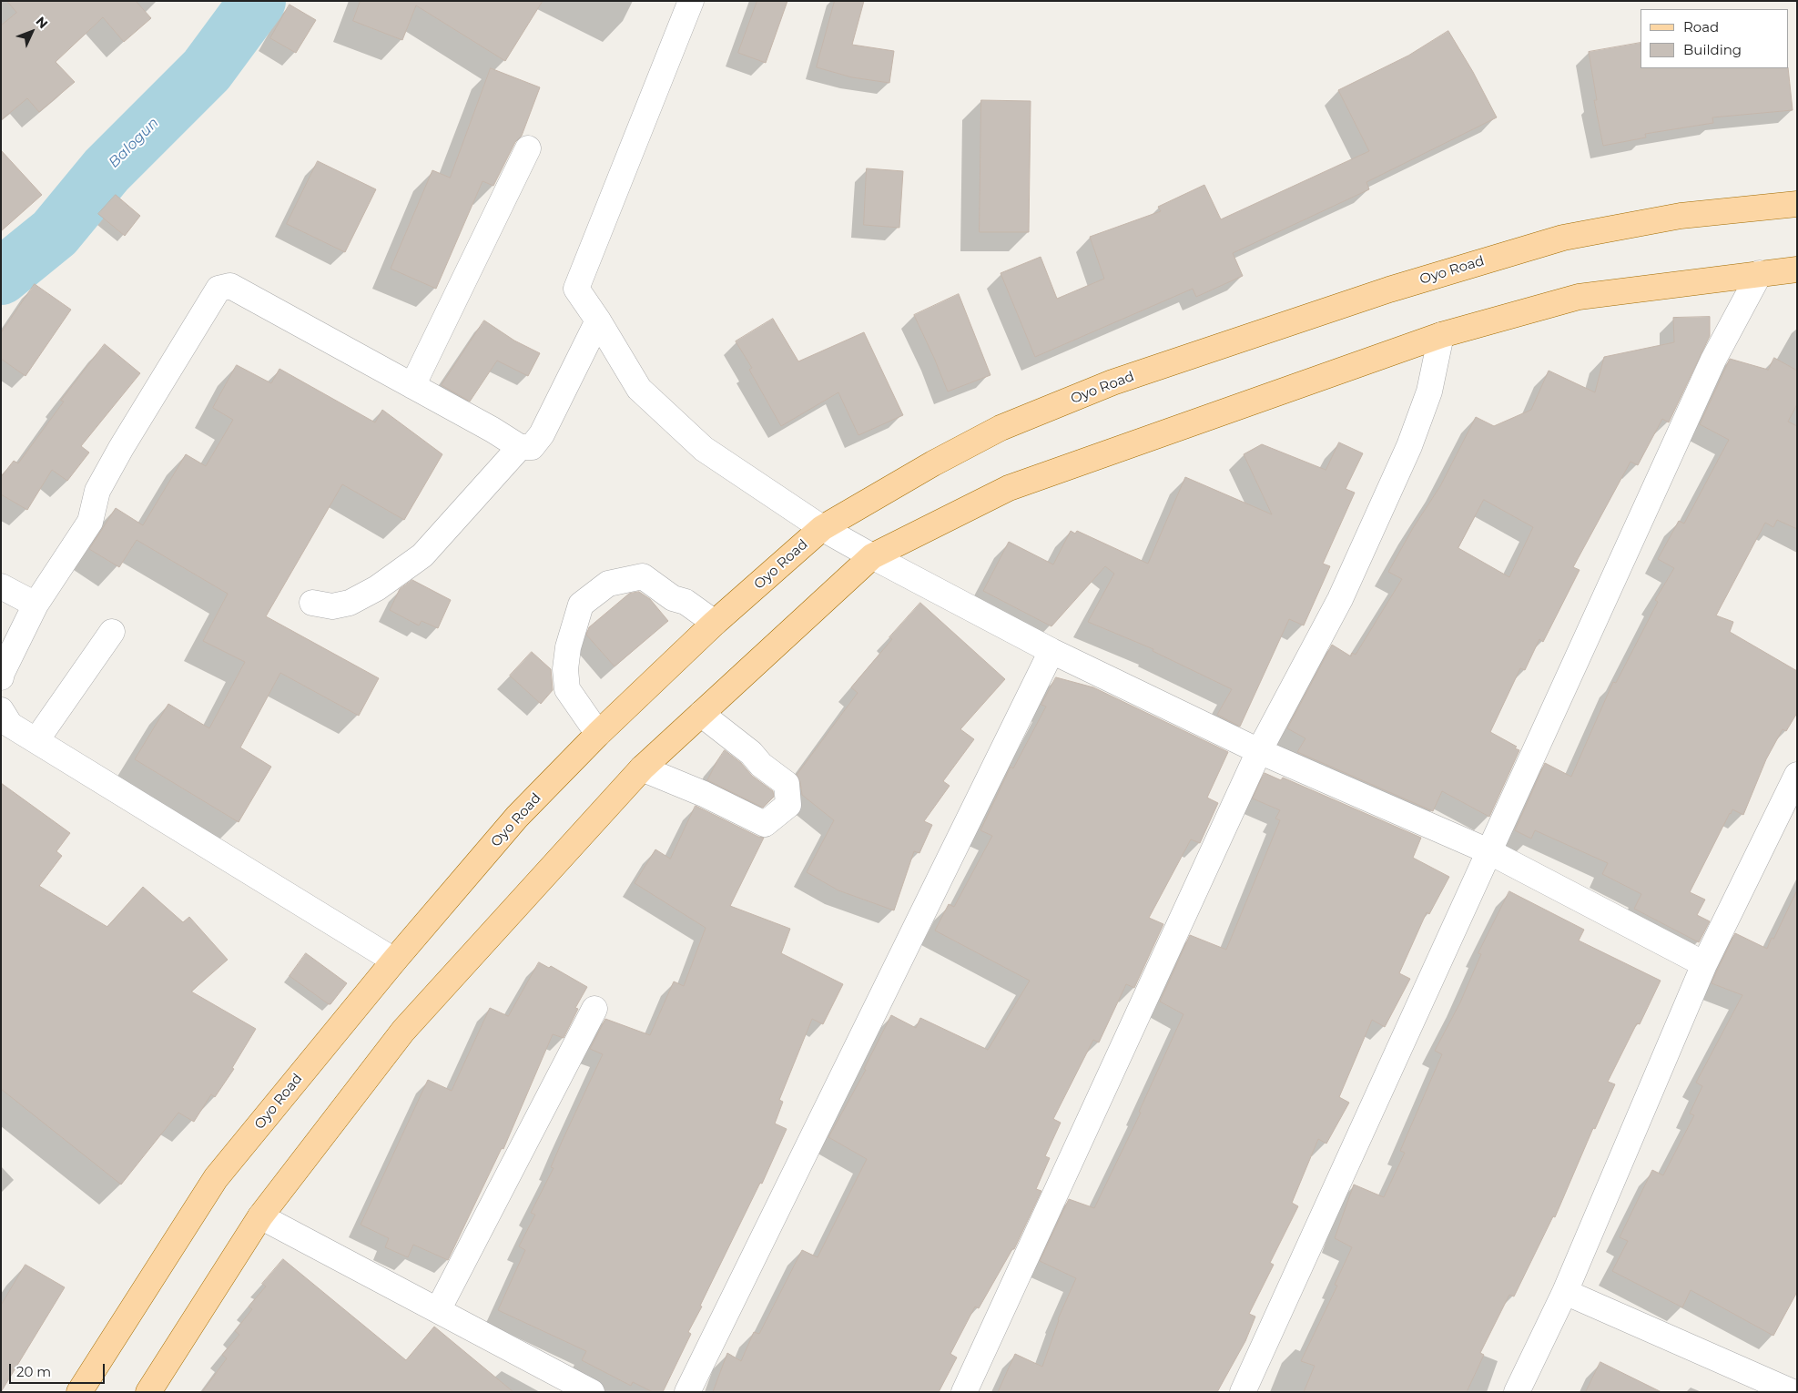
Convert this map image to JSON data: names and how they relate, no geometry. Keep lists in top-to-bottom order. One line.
{"streets":{"main road":["Oyo Road"]},"water":["Balogun"],"legend":["Road","Building"],"scale_bar":"20 m","north":"top right"}
